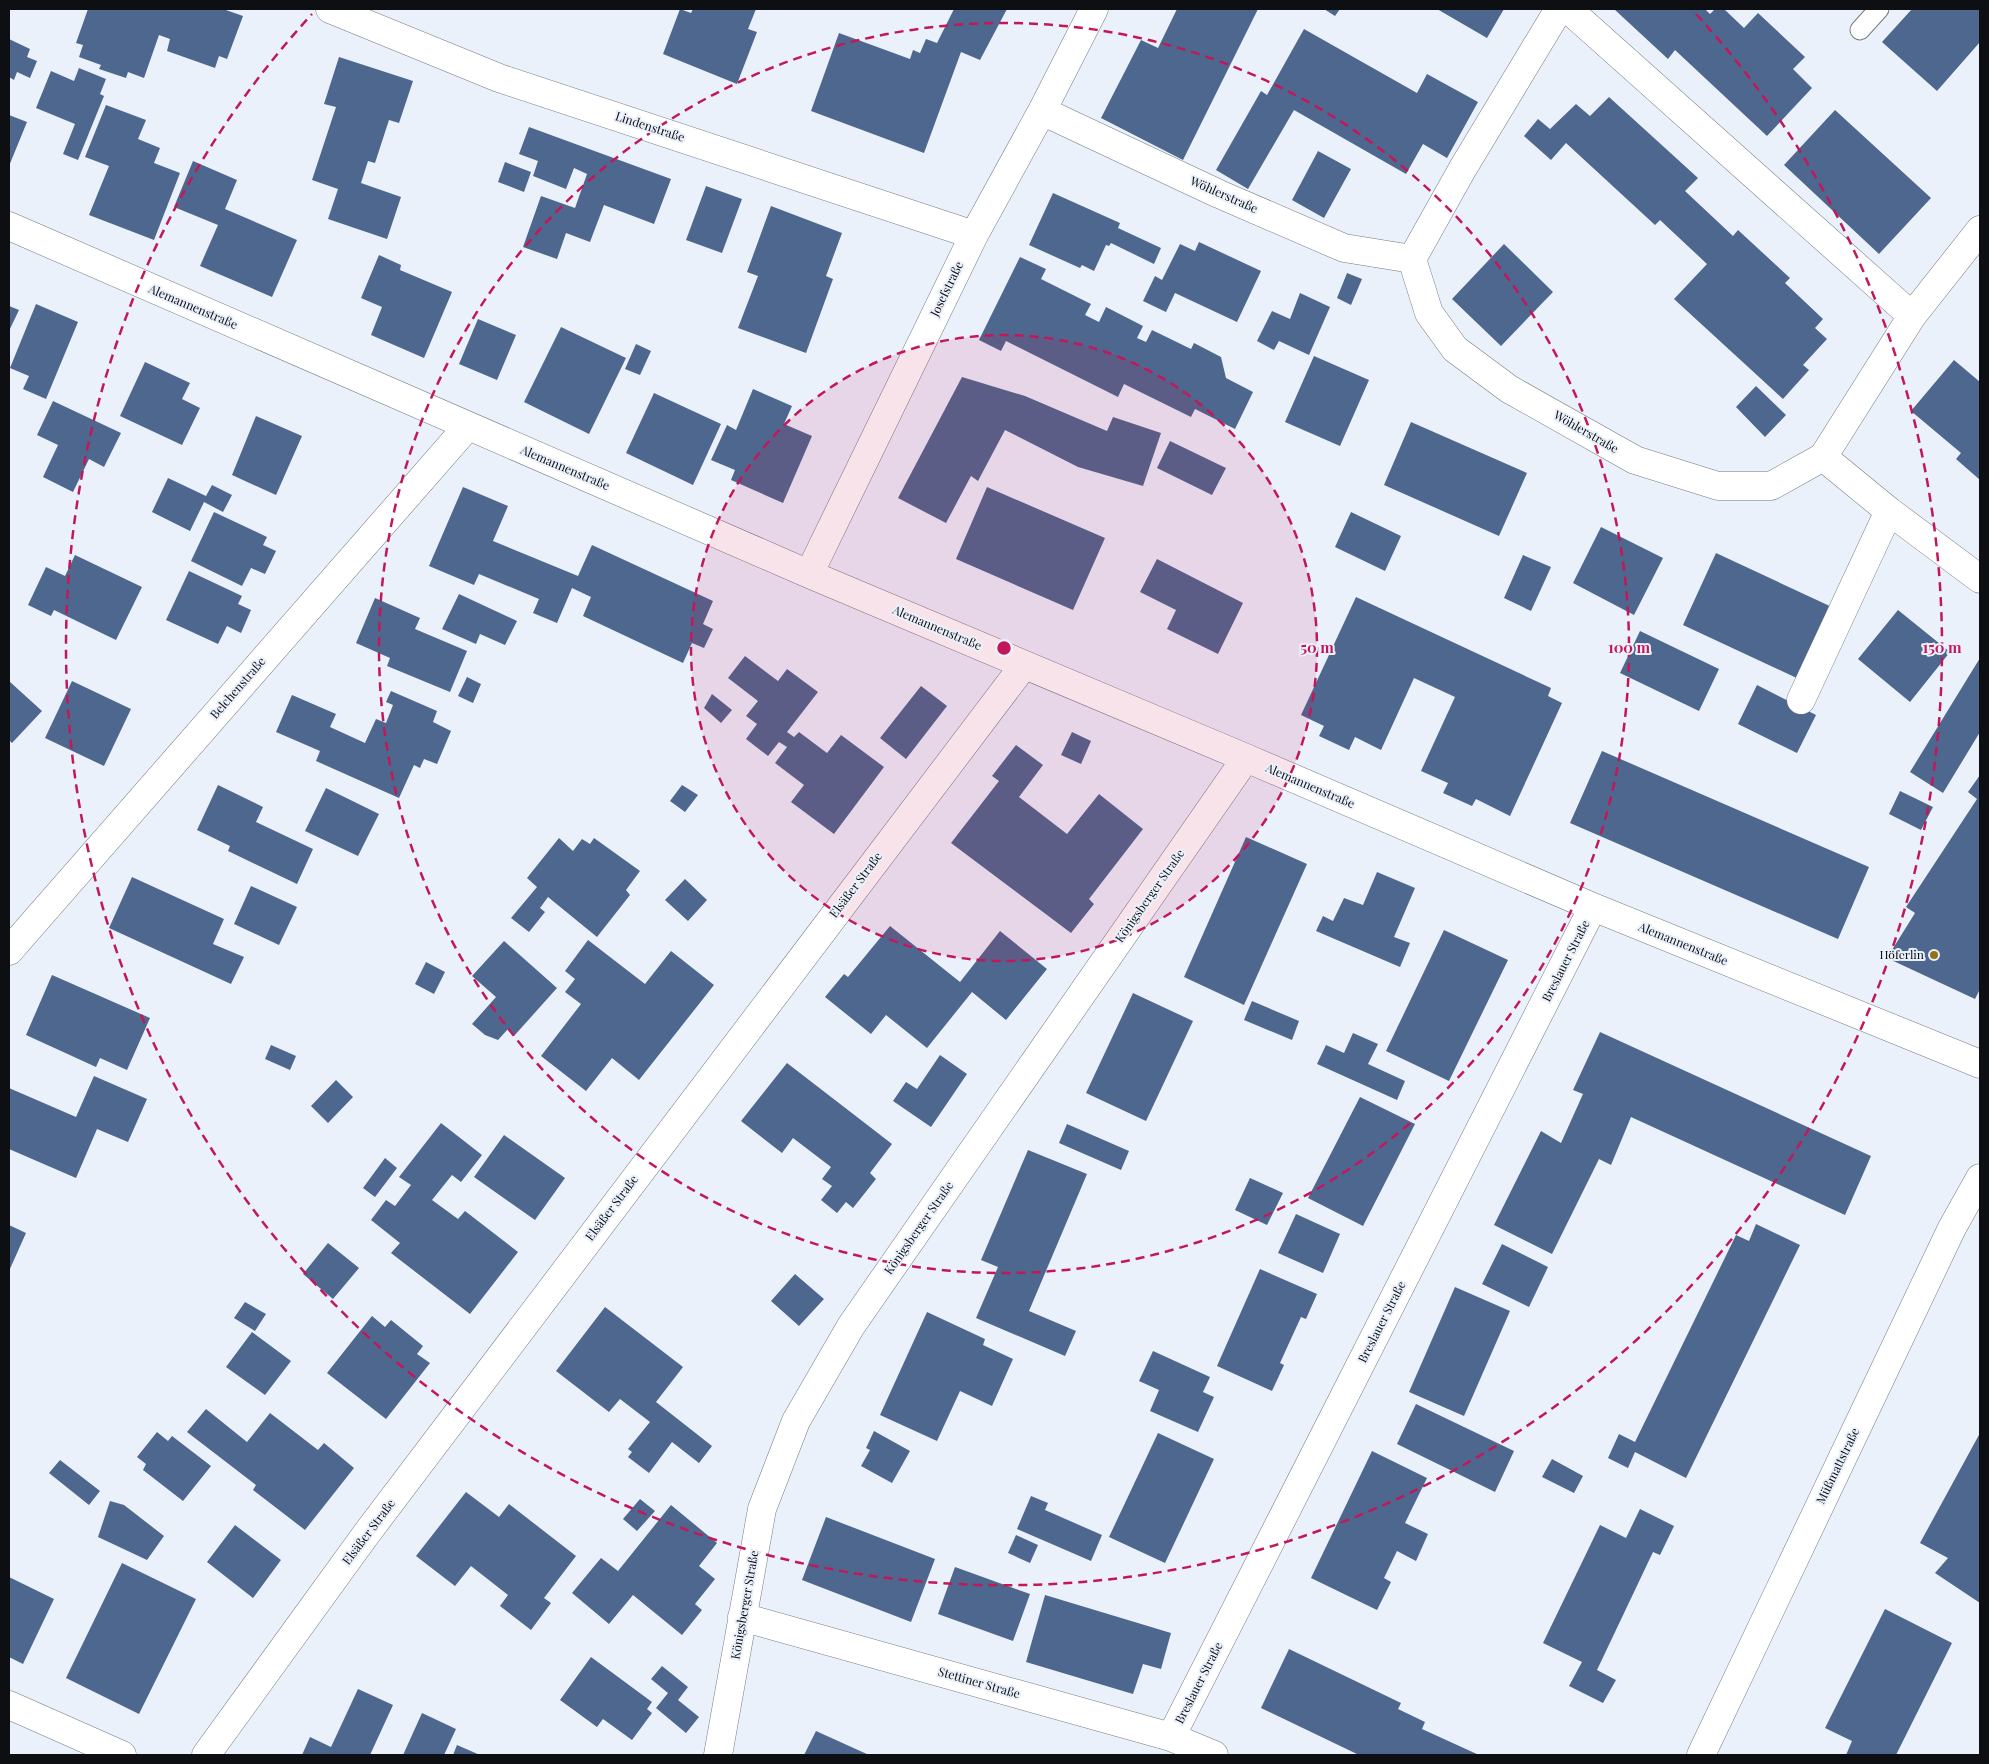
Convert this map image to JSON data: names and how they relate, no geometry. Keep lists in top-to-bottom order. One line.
{"streets":{"street":["Lindenstraße","Wöhlerstraße","Josefstraße","Alemannenstraße","Belchenstraße","Elsäßer Straße","Königsberger Straße","Breslauer Straße","Müßmattstraße","Stettiner Straße"]},"crossings":[["Lindenstraße","Josefstraße"],["Wöhlerstraße","Josefstraße"],["Josefstraße","Alemannenstraße"],["Alemannenstraße","Belchenstraße"],["Alemannenstraße","Elsäßer Straße"],["Alemannenstraße","Königsberger Straße"],["Alemannenstraße","Breslauer Straße"],["Königsberger Straße","Stettiner Straße"],["Breslauer Straße","Stettiner Straße"]],"places":["Höferlin"],"rings":["50 m","100 m","150 m"]}
